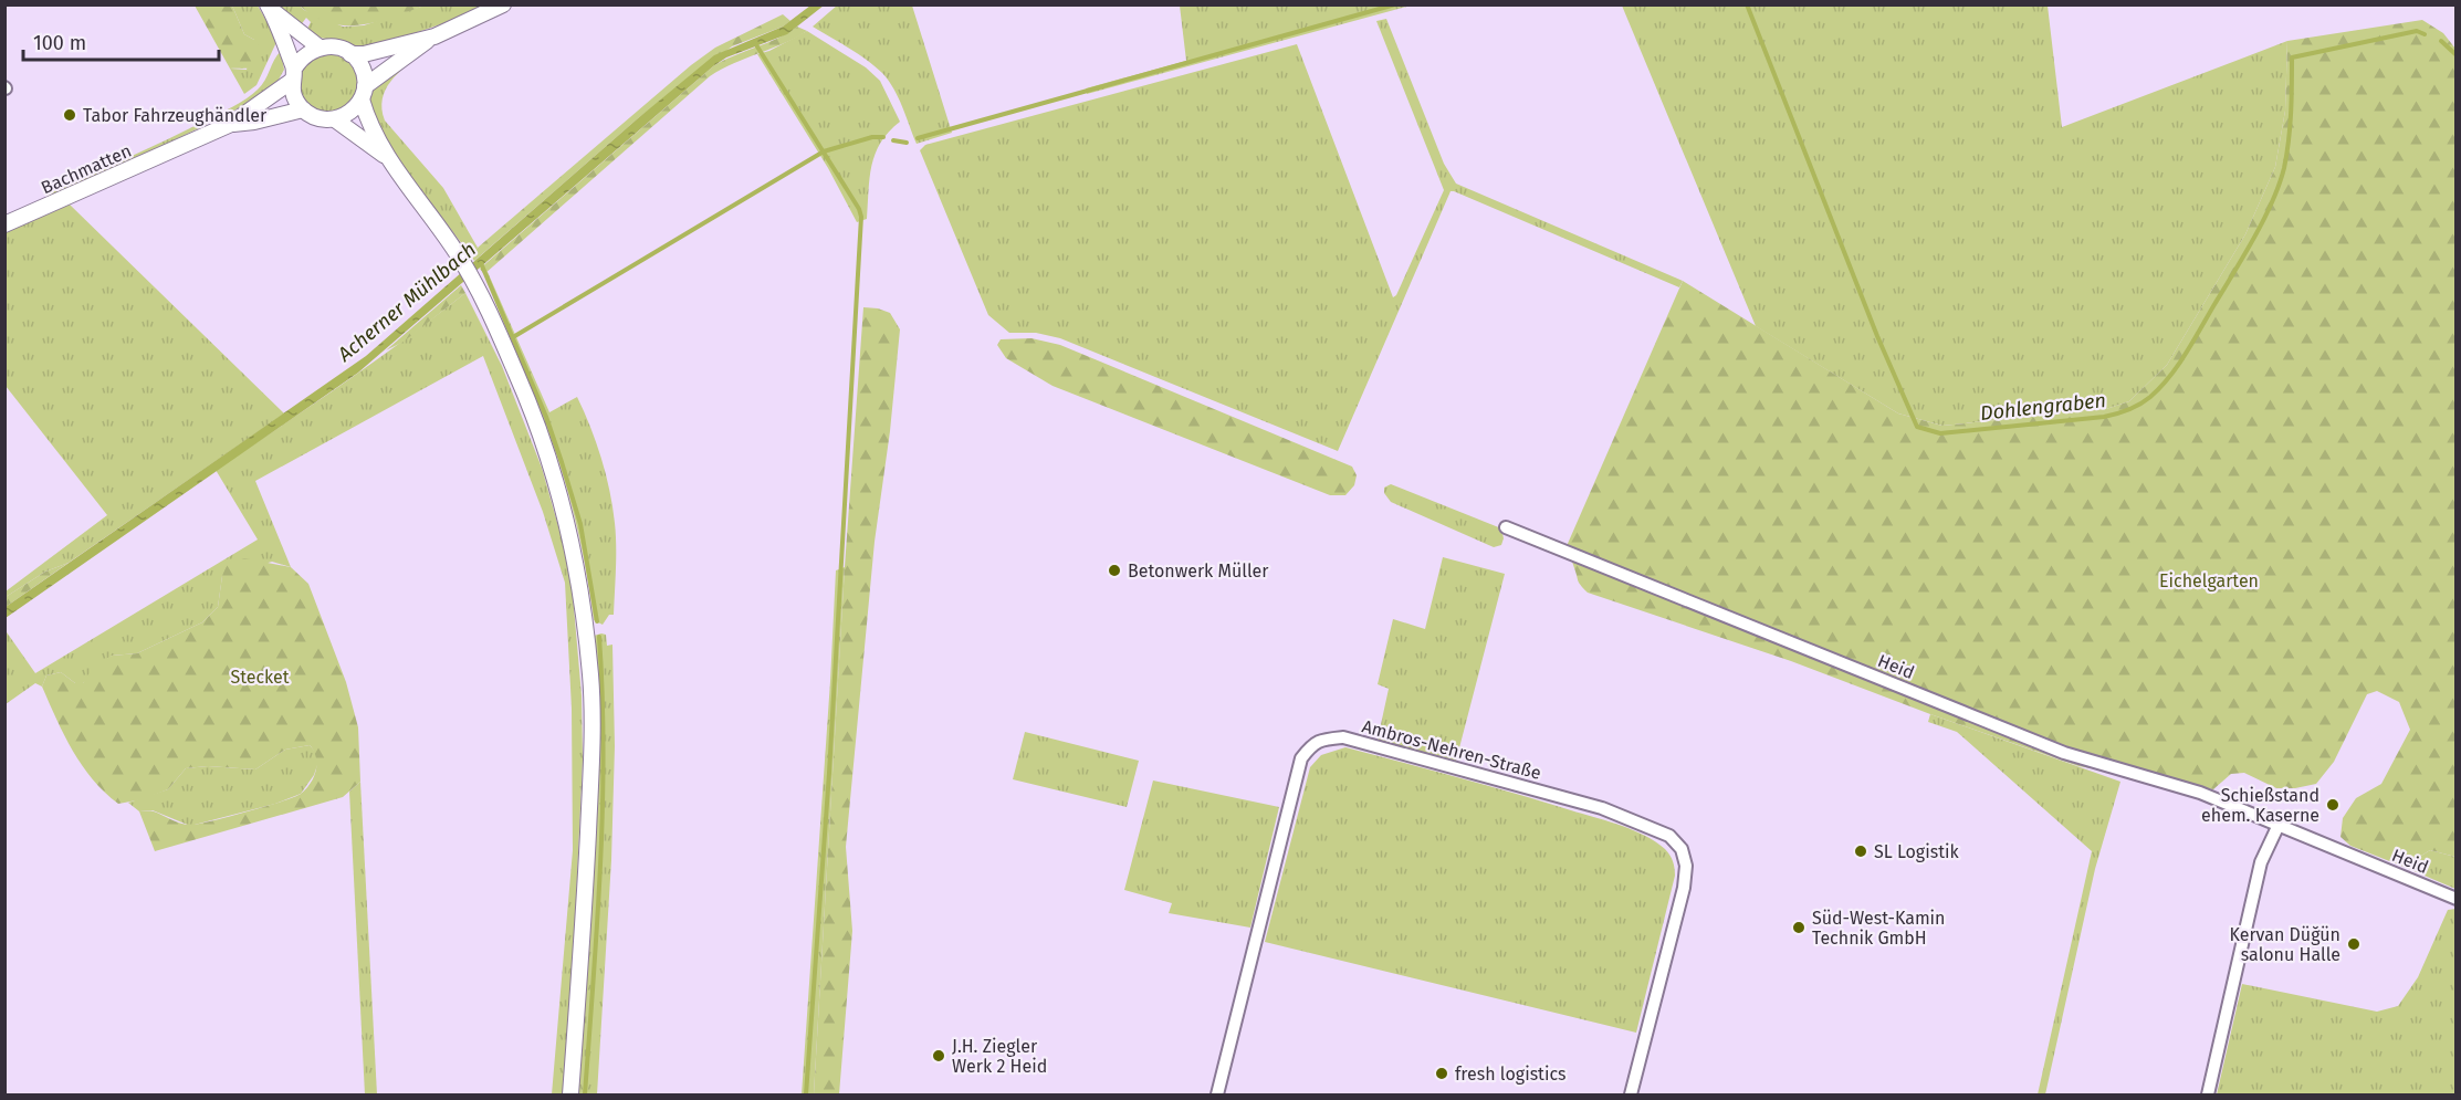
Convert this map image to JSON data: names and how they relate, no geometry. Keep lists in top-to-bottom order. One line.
{"streets":{"street":["Bachmatten","Heid","Ambros-Nehren-Straße"]},"water":["Acherner Mühlbach","Dohlengraben"],"parks":["Eichelgarten","Stecket"],"places":["Tabor Fahrzeughändler","Betonwerk Müller","Schießstand ehem. Kaserne","SL Logistik","Süd-West-Kamin Technik GmbH","Kervan Düğün salonu Halle","J.H. Ziegler Werk 2 Heid","fresh logistics"],"scale_bar":"100 m"}
